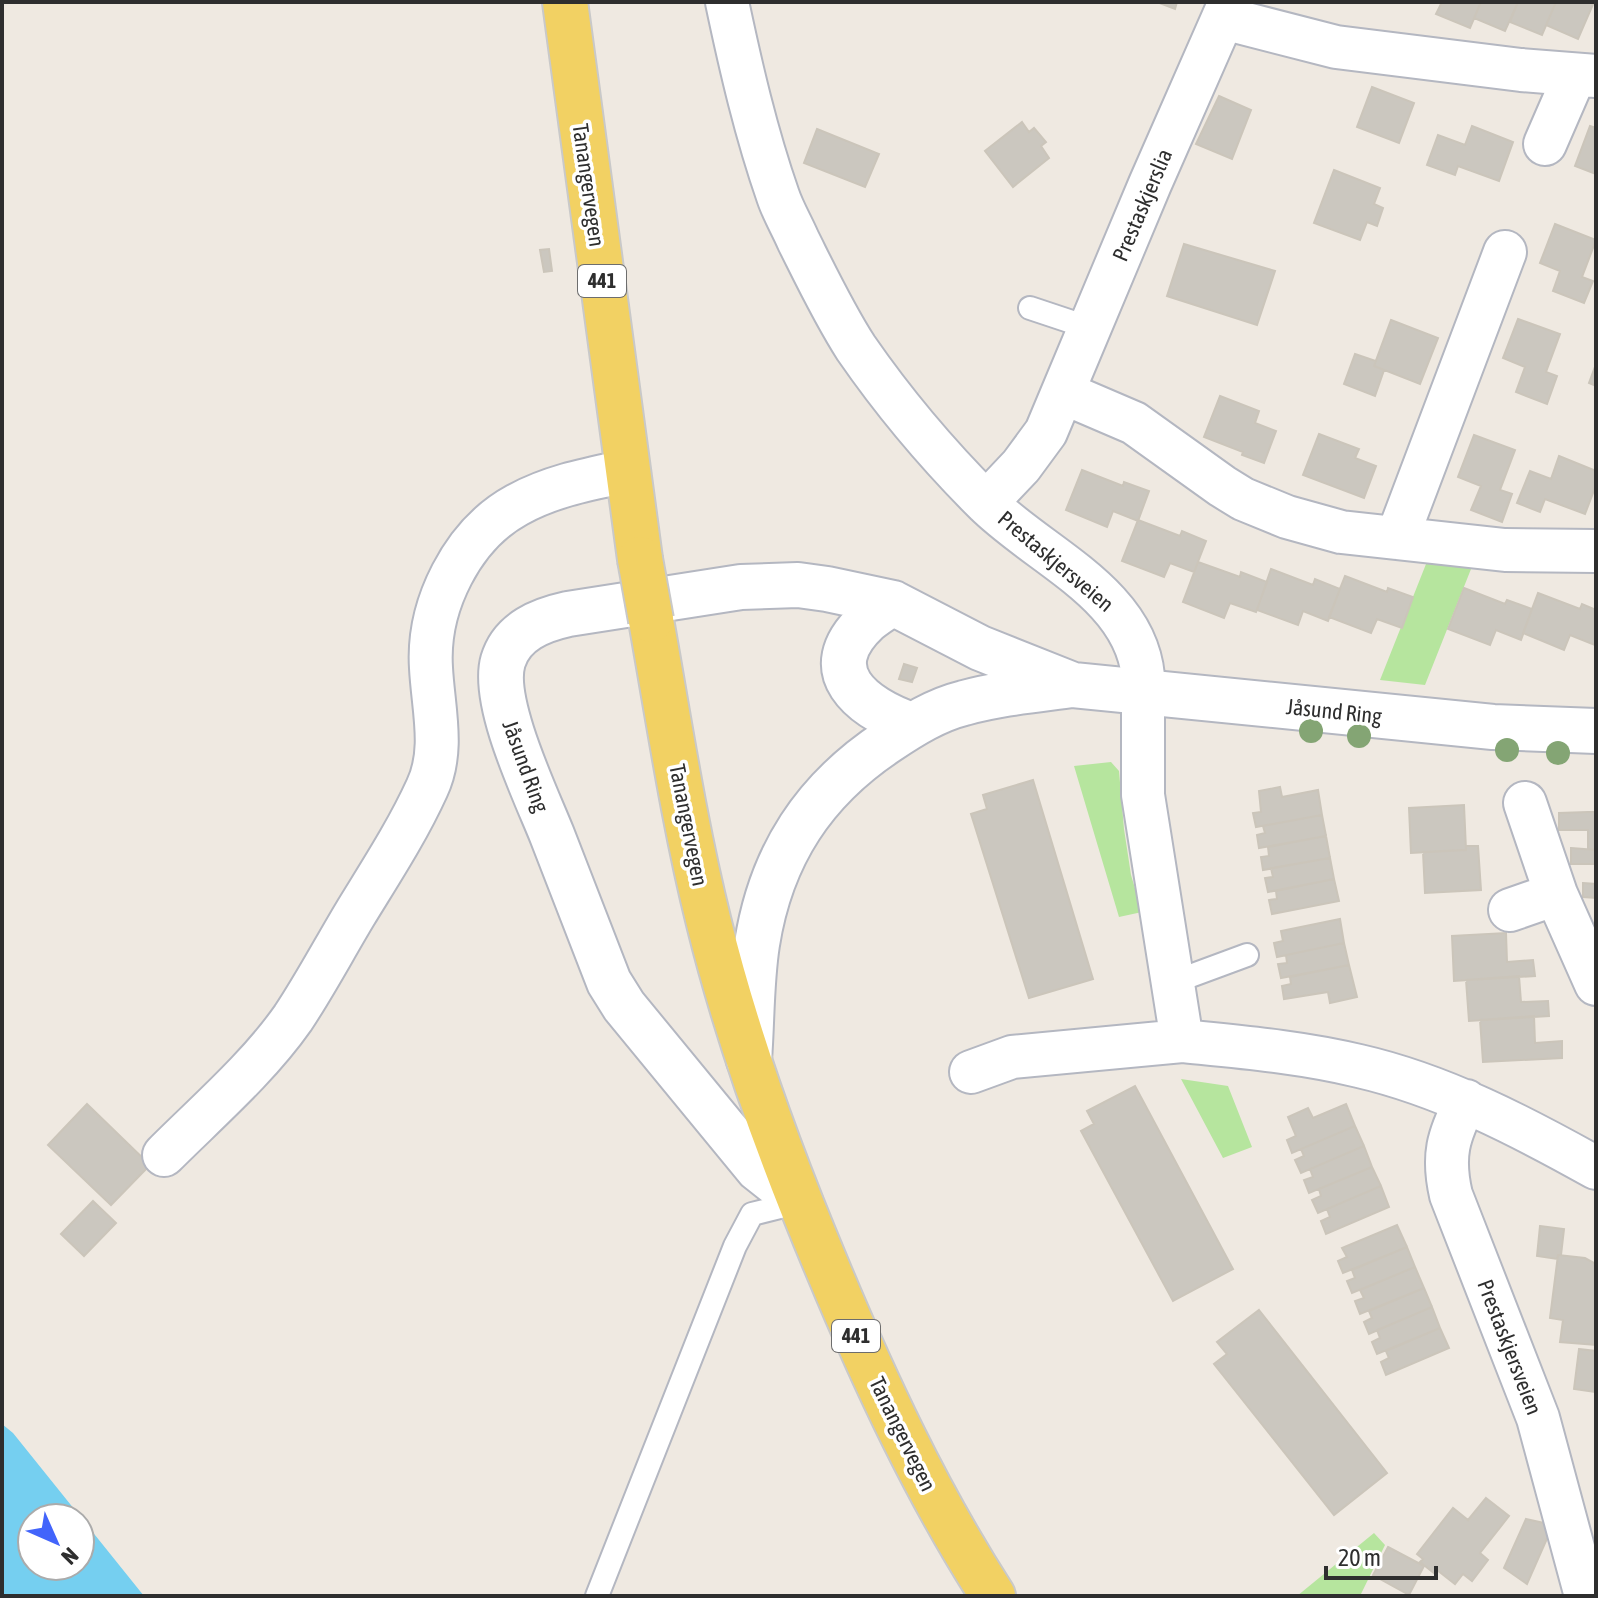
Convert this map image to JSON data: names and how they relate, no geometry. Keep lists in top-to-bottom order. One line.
{"streets":{"main road":["Tanangervegen","441","Jåsund Ring"],"street":["Prestaskjerslia","Prestaskjersveien"]},"crossings":[["Tanangervegen","Jåsund Ring"],["Prestaskjerslia","Prestaskjersveien"],["Prestaskjersveien","Jåsund Ring"]],"scale_bar":"20 m","north":"bottom right"}
